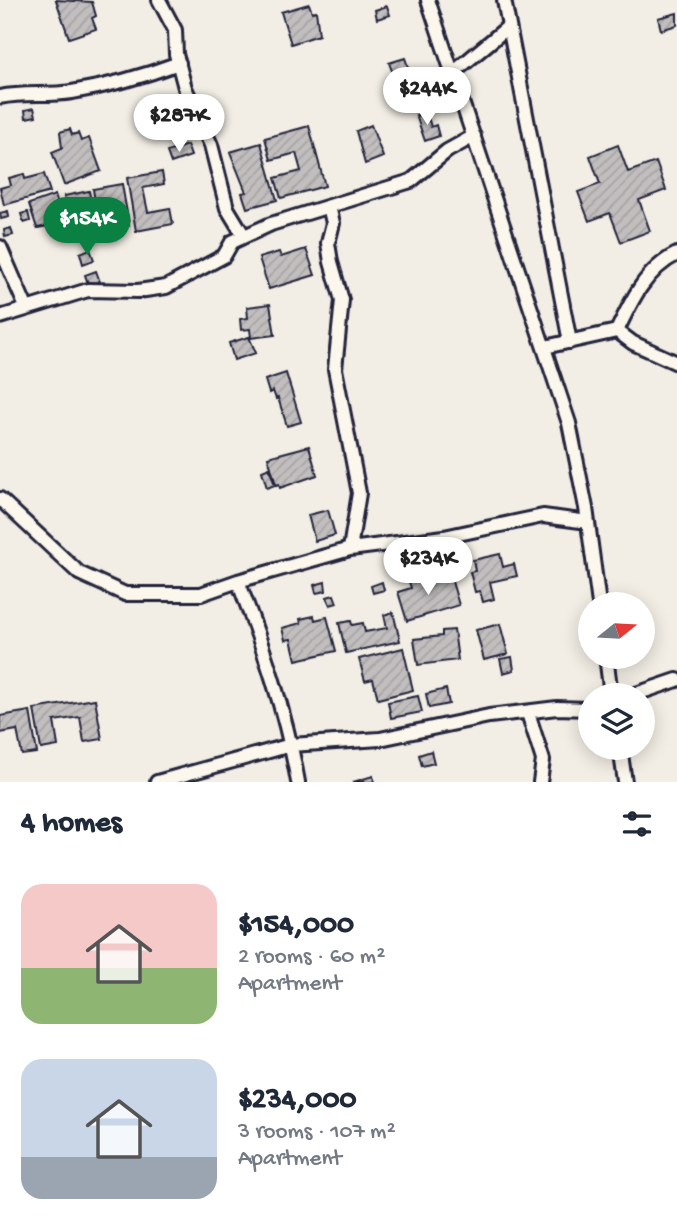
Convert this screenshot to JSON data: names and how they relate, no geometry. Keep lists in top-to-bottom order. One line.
{"north":"right","page":{"price":["$244K","$287K","$154K","$234K"],"heading":"4 homes","list":[{"name":"$154,000","note":"2 rooms · 60 m² · Apartment"},{"name":"$234,000","note":"3 rooms · 107 m² · Apartment"}]}}
